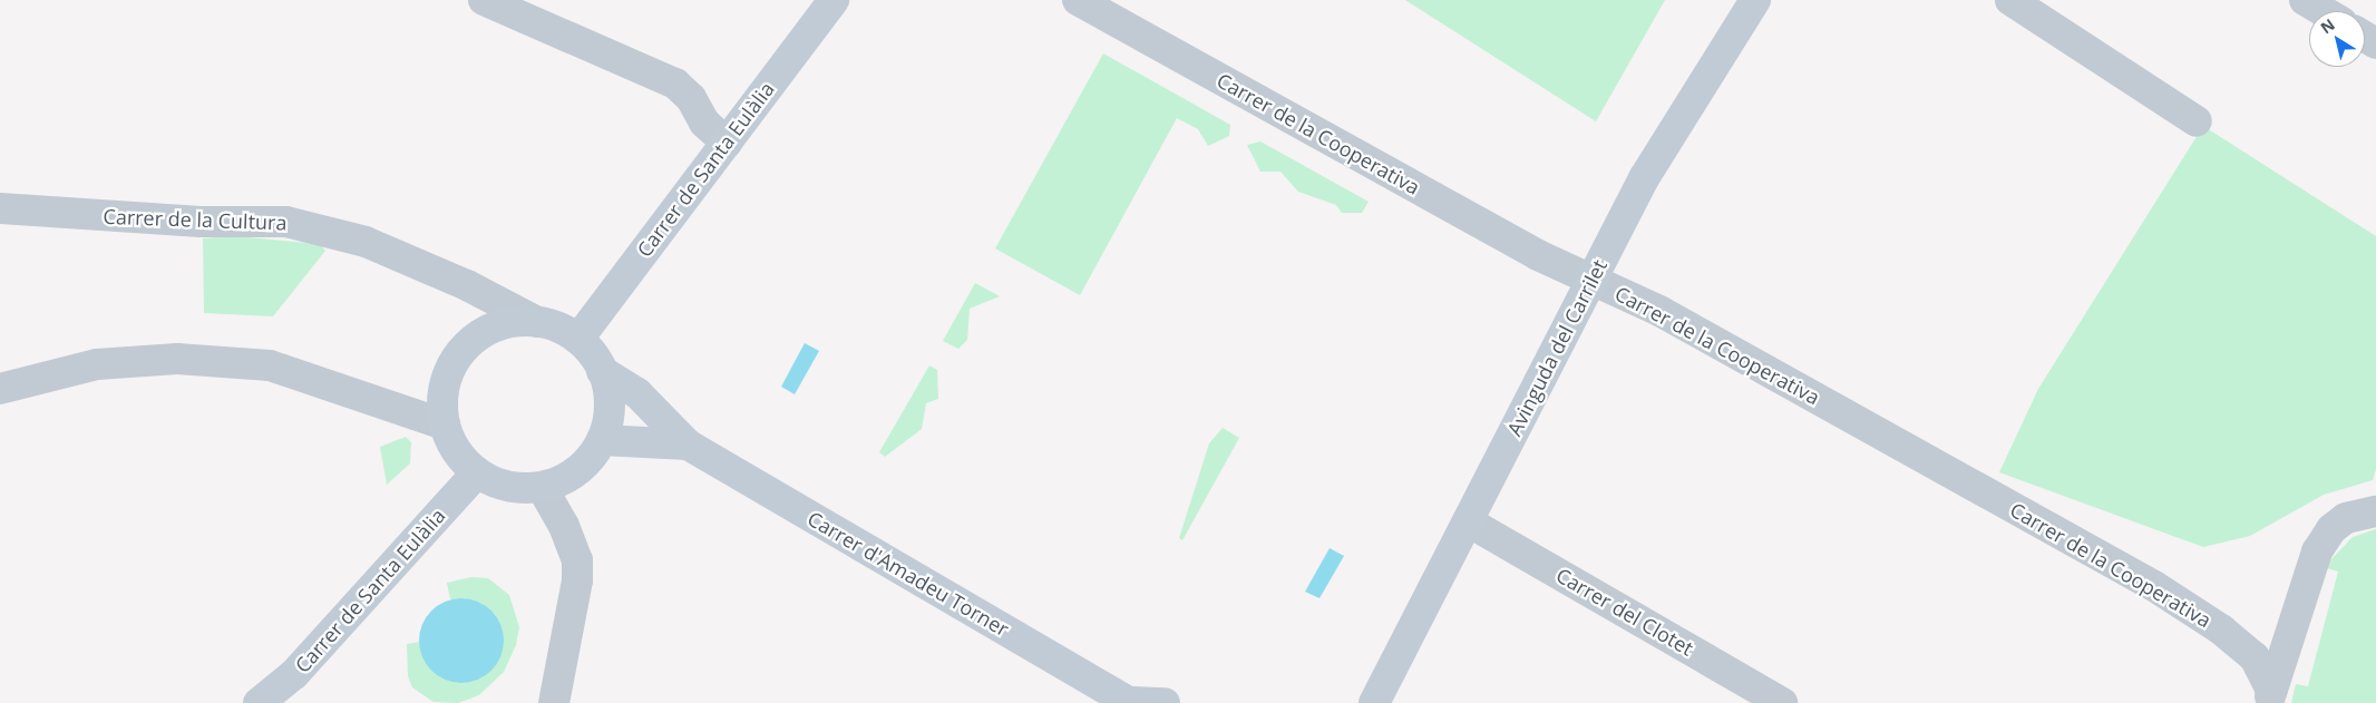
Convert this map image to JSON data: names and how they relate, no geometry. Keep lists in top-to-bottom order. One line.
{"streets":{"street":["Carrer de la Cooperativa","Carrer de Santa Eulàlia","Carrer de la Cultura","Avinguda del Carrilet","Carrer d'Amadeu Torner","Carrer del Clotet"]},"crossings":[["Carrer de la Cooperativa","Avinguda del Carrilet"],["Carrer de Santa Eulàlia","Carrer de la Cultura"],["Carrer de Santa Eulàlia","Carrer d'Amadeu Torner"],["Carrer de la Cultura","Carrer d'Amadeu Torner"],["Avinguda del Carrilet","Carrer del Clotet"]],"north":"top left"}
